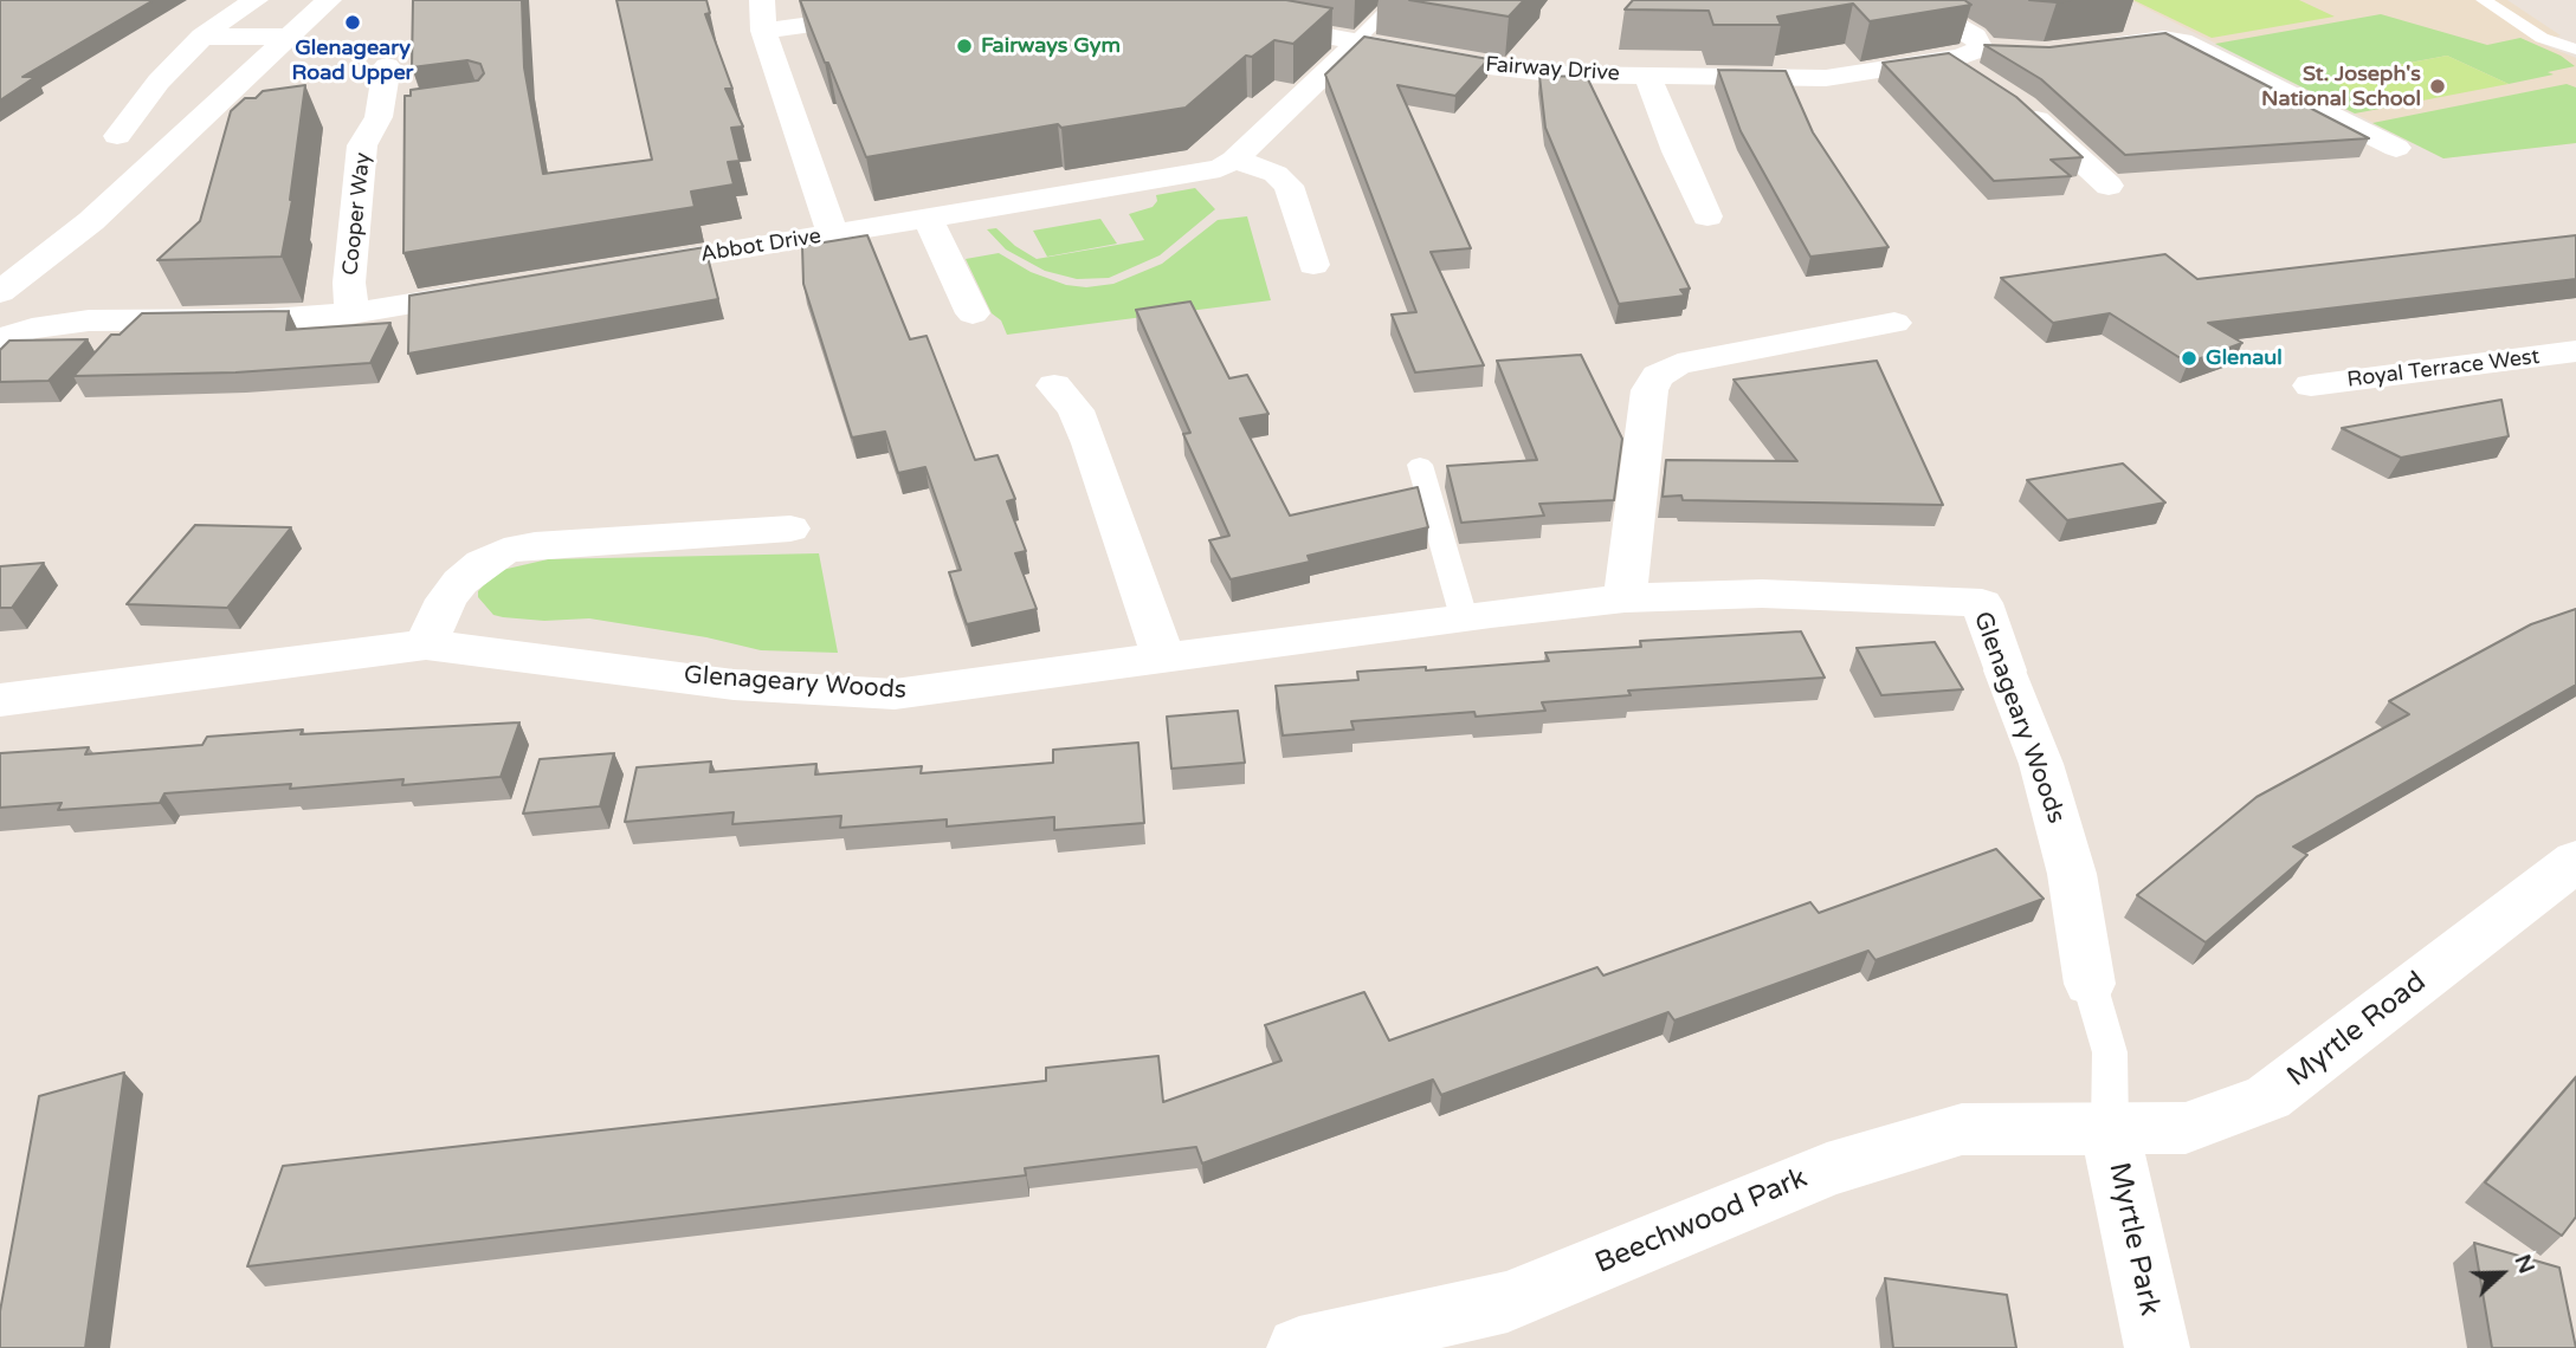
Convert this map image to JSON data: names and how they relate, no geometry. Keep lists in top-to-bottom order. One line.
{"streets":{"street":["Fairway Drive","Cooper Way","Abbot Drive","Royal Terrace West","Glenageary Woods","Myrtle Road","Beechwood Park","Myrtle Park"]},"crossings":[["Fairway Drive","Abbot Drive"],["Glenageary Woods","Myrtle Road"],["Glenageary Woods","Beechwood Park"],["Glenageary Woods","Myrtle Park"],["Myrtle Road","Beechwood Park"],["Myrtle Road","Myrtle Park"],["Beechwood Park","Myrtle Park"]],"places":["Glenageary Road Upper","Fairways Gym","St. Joseph's National School","Glenaul"],"north":"right"}
